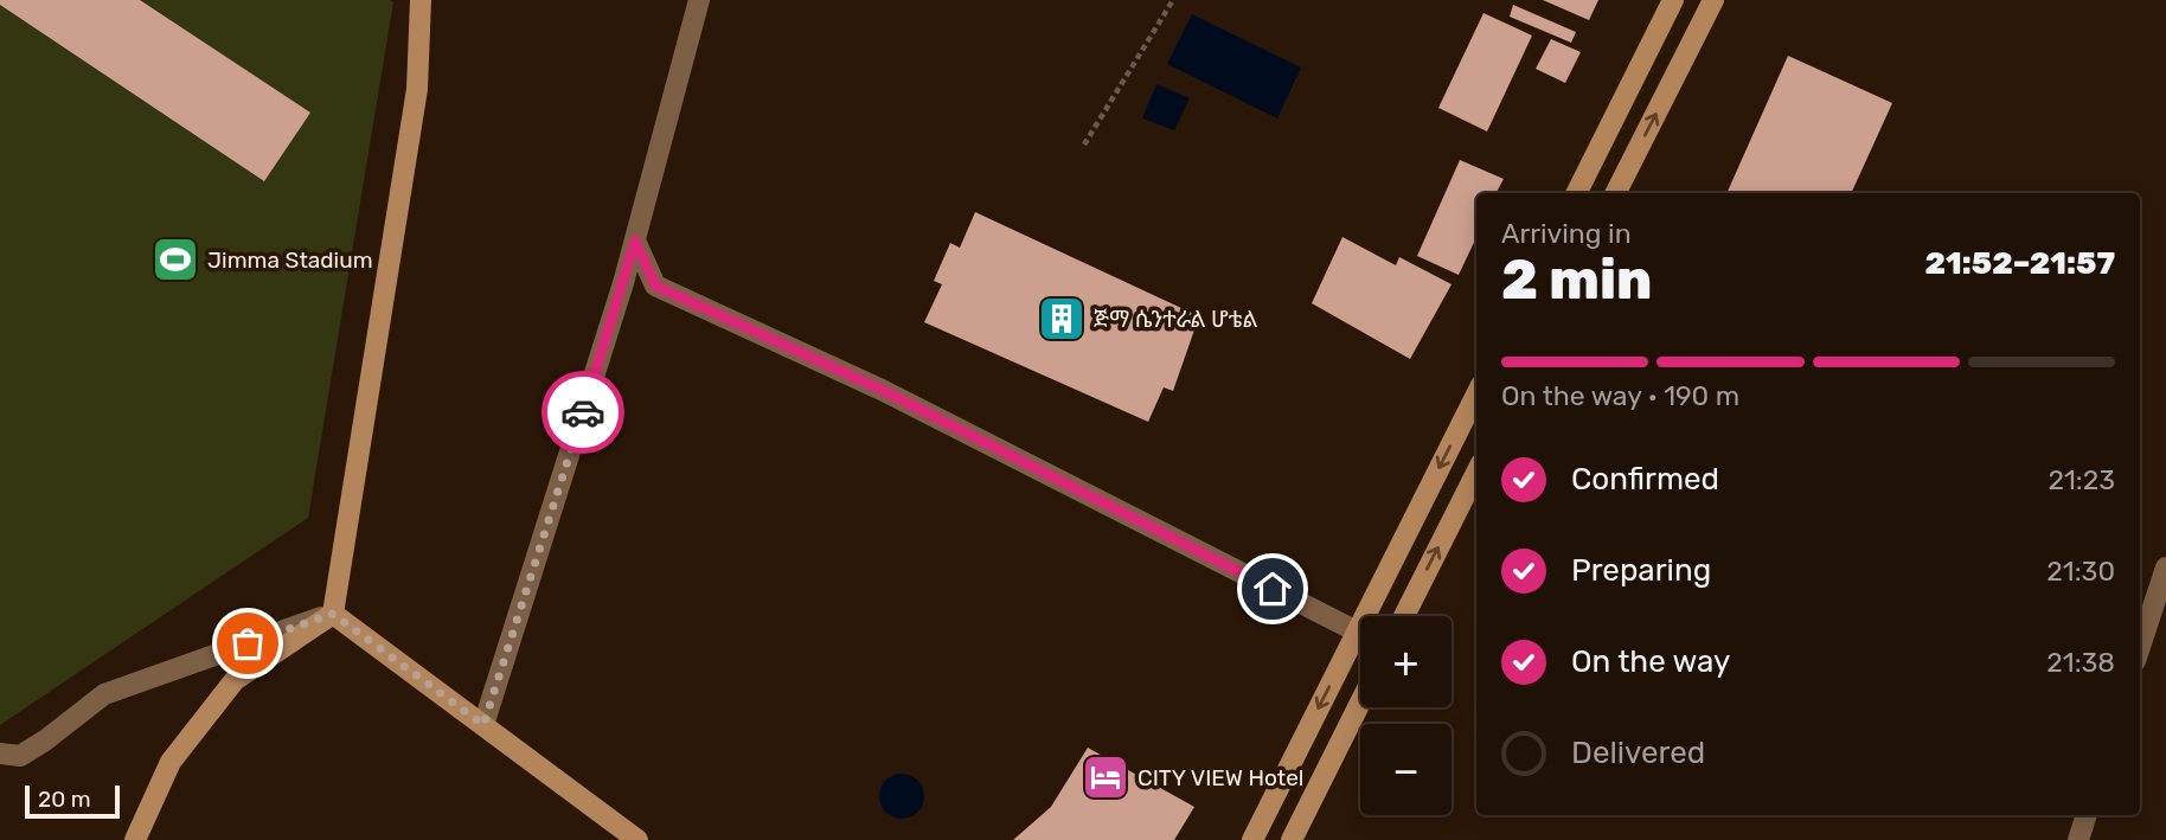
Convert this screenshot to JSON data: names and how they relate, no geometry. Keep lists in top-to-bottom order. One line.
{"places":{"sports":["Jimma Stadium"],"building":["ጅማ ሴንተራል ሆቴል"],"hotel":["CITY VIEW Hotel"]},"scale_bar":"20 m","page":{"heading":["2 min","Arriving in","21:52–21:57"],"bar":"On the way · 190 m","list":[["Confirmed","21:23"],["Preparing","21:30"],["On the way","21:38"],"Delivered"],"map_buttons":["+","−"],"scale":"20 m"}}
